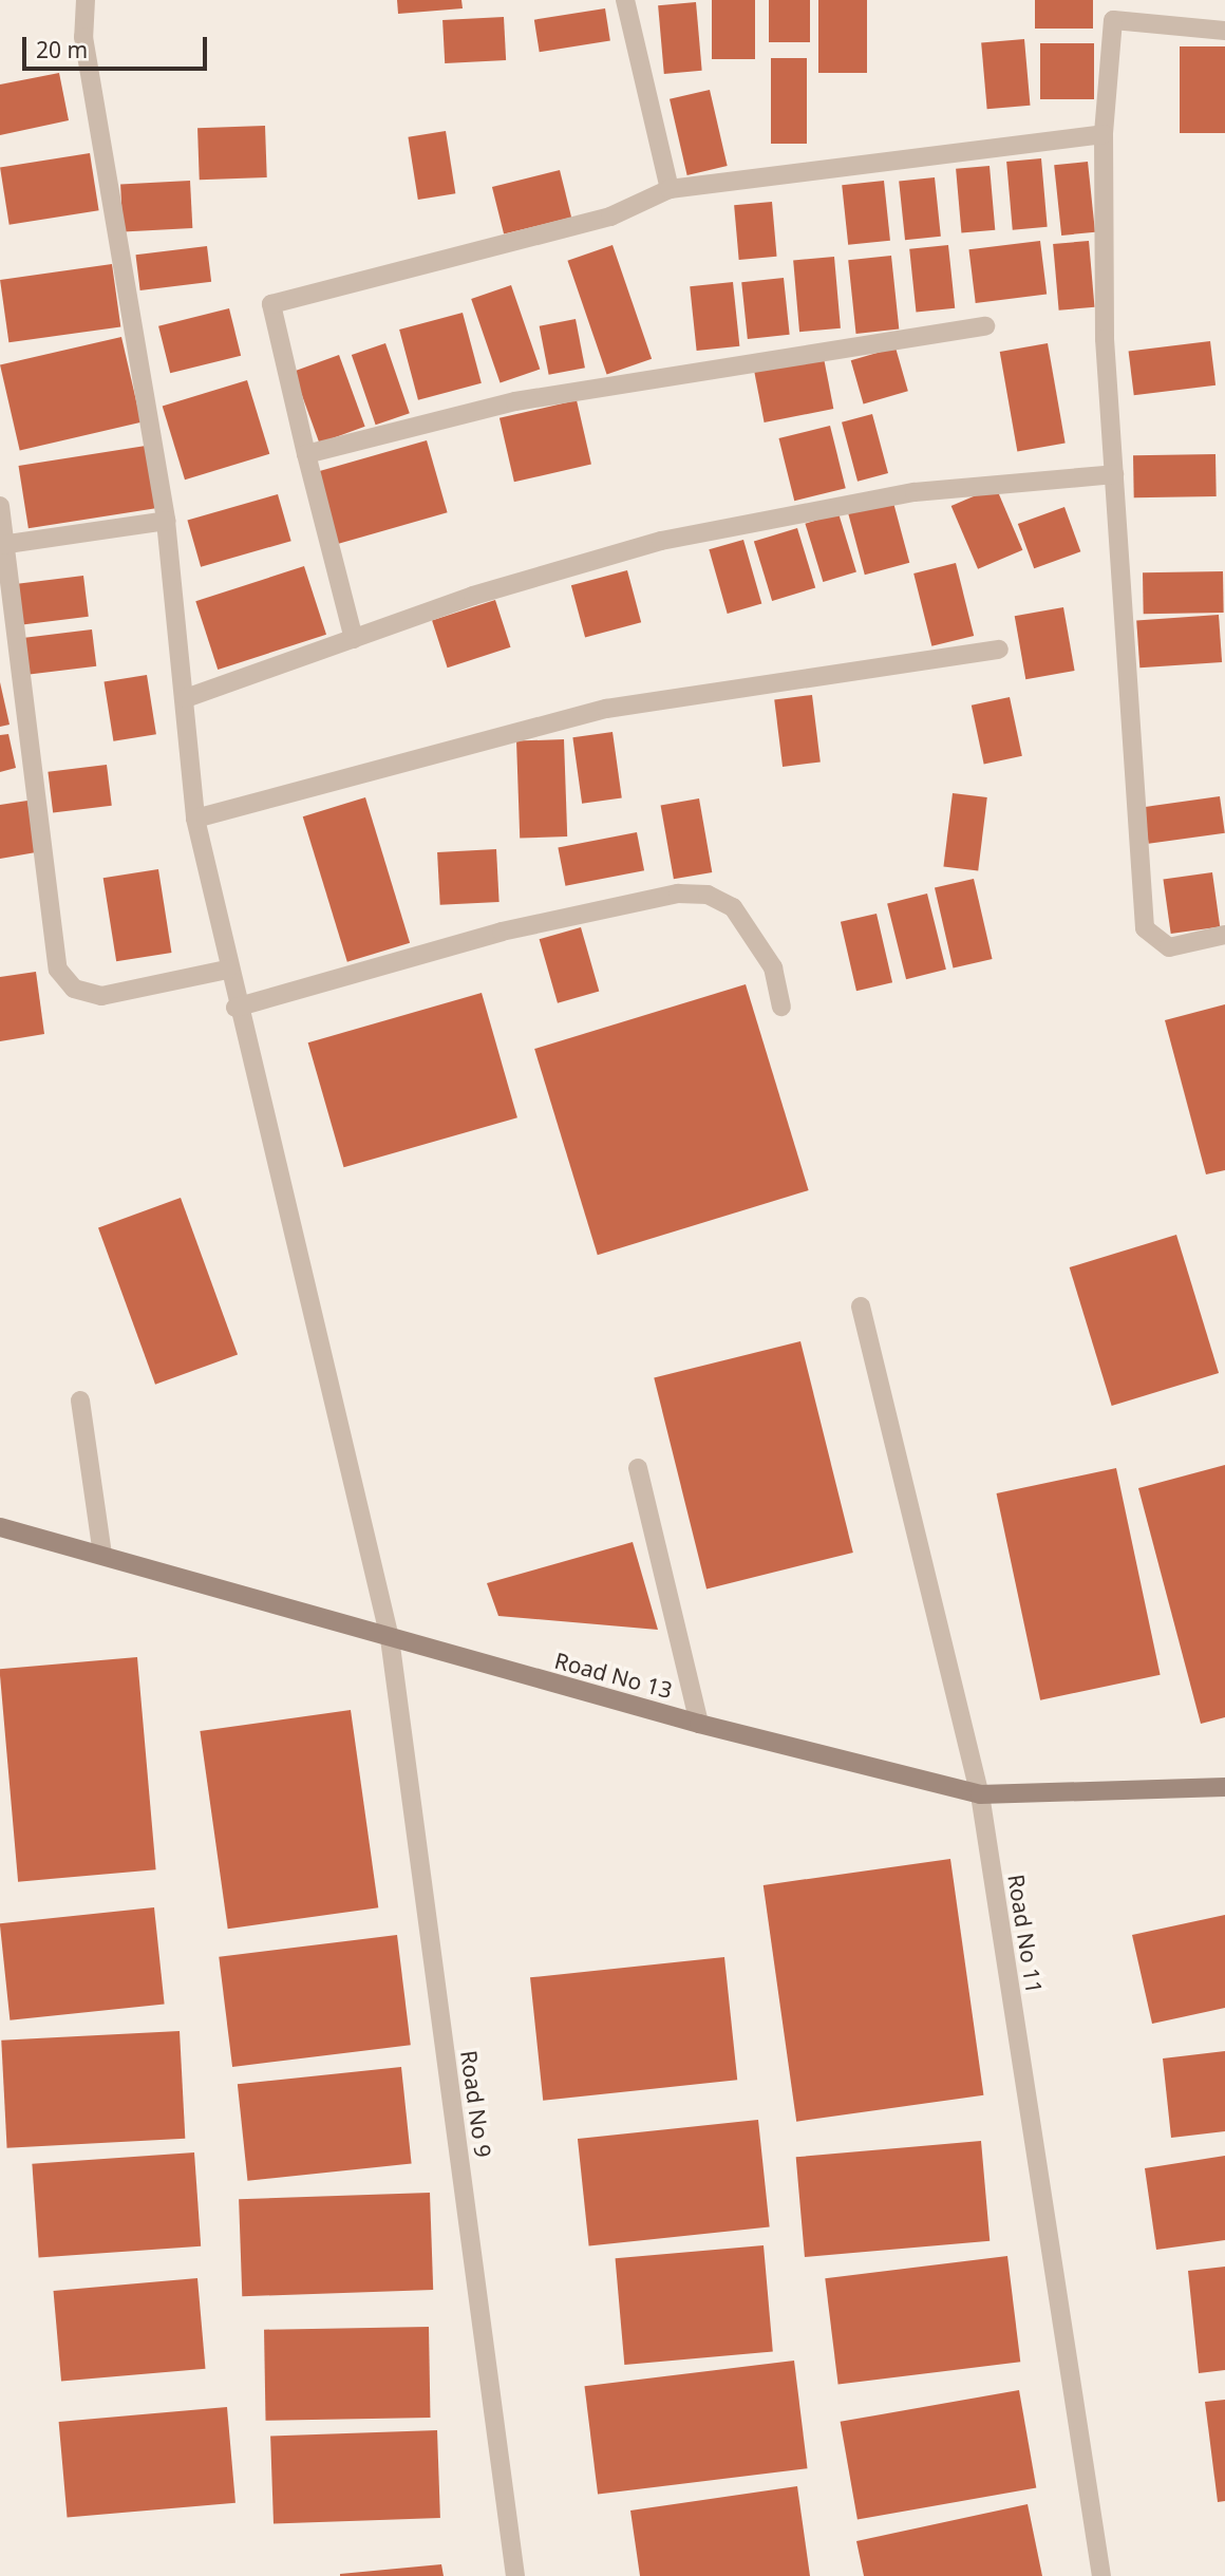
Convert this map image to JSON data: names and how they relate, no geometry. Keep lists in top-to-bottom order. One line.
{"streets":{"street":["Road No 13","Road No 11","Road No 9"]},"crossings":[["Road No 13","Road No 11"],["Road No 13","Road No 9"]],"scale_bar":"20 m"}
